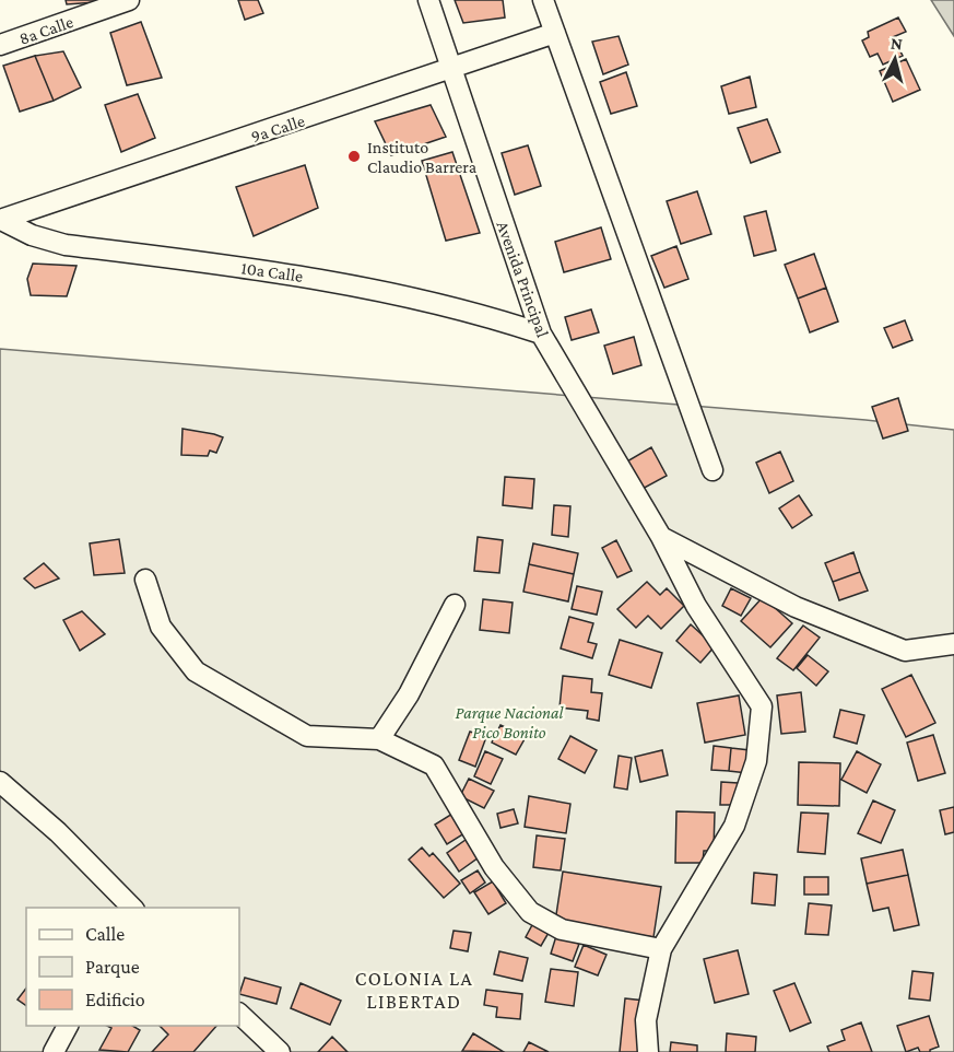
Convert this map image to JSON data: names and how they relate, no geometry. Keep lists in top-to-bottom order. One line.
{"streets":{"street":["8a Calle","9a Calle","10a Calle","Avenida Principal"]},"crossings":[["9a Calle","10a Calle"],["9a Calle","Avenida Principal"],["10a Calle","Avenida Principal"]],"districts":["COLONIA LA LIBERTAD"],"parks":["Parque Nacional Pico Bonito"],"places":["Instituto Claudio Barrera"],"legend":["Calle","Parque","Edificio"],"north":"top"}
